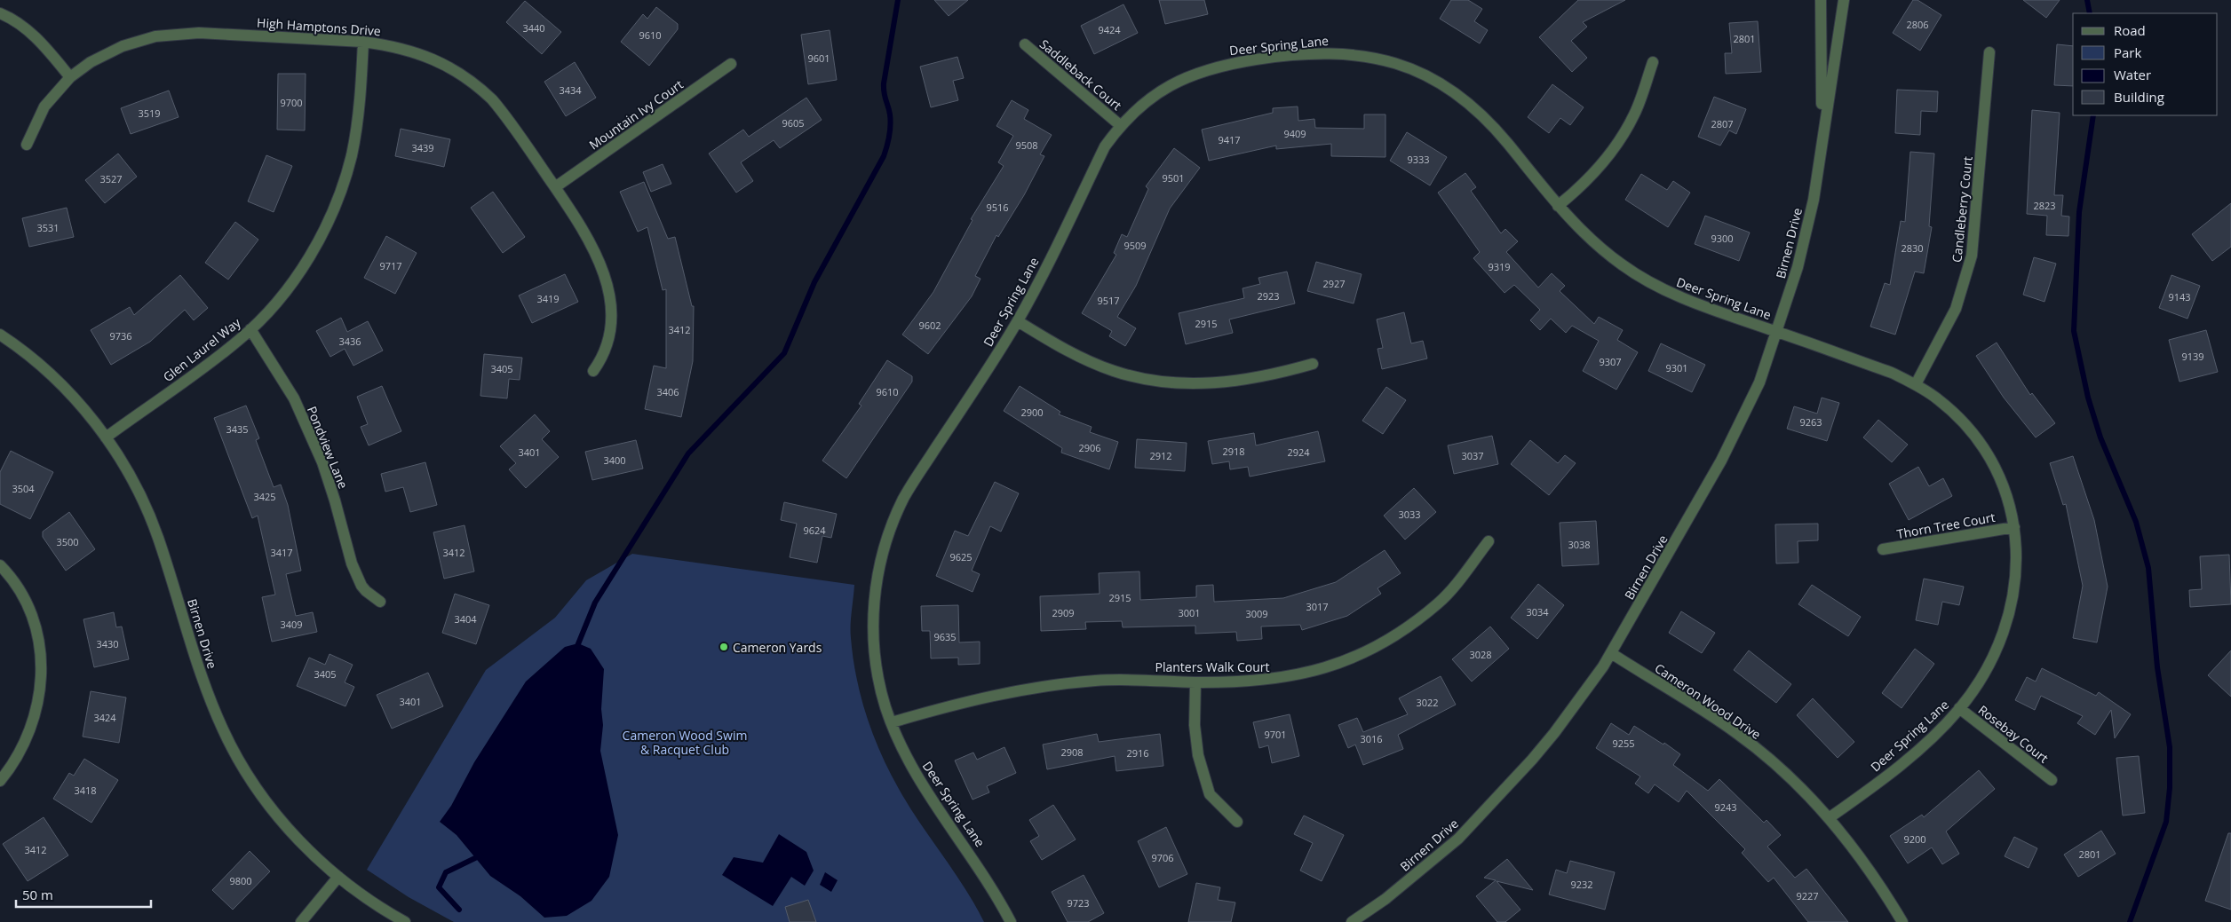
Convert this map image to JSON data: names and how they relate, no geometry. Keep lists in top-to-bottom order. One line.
{"streets":{"street":["High Hamptons Drive","Deer Spring Lane","Saddleback Court","Mountain Ivy Court","Candleberry Court","Birnen Drive","Glen Laurel Way","Pondview Lane","Thorn Tree Court","Planters Walk Court","Cameron Wood Drive","Rosebay Court"]},"crossings":[["High Hamptons Drive","Mountain Ivy Court"],["High Hamptons Drive","Glen Laurel Way"],["Deer Spring Lane","Saddleback Court"],["Deer Spring Lane","Candleberry Court"],["Deer Spring Lane","Birnen Drive"],["Deer Spring Lane","Thorn Tree Court"],["Deer Spring Lane","Planters Walk Court"],["Deer Spring Lane","Cameron Wood Drive"],["Deer Spring Lane","Rosebay Court"],["Birnen Drive","Glen Laurel Way"],["Birnen Drive","Cameron Wood Drive"],["Glen Laurel Way","Pondview Lane"]],"parks":["Cameron Wood Swim & Racquet Club"],"places":["Cameron Yards"],"house_numbers":["2806","3440","9424","9610","2801","9601","3434","9700","3519","9605","2807","9409","9417","9508","3439","9333","9501","3527","2823","9516","3531","9300","9509","2830","9717","9319","2927","2923","9143","3419","9517","2915","9602","3412","9736","3436","9139","9307","9301","3405","3406","9610","2900","9263","3435","2906","2918","3401","2924","2912","3037","3400","3504","3425","3033","9624","3500","3038","3417","3412","9625","2915","3017","3034","2909","3001","3009","3404","3409","9635","3430","3028","3405","3401","3022","3424","9701","3016","9255","2908","2916","3418","9243","9200","3412","2801","9706","9800","9232","9227","9723"],"legend":["Road","Park","Water","Building"],"scale_bar":"50 m"}
